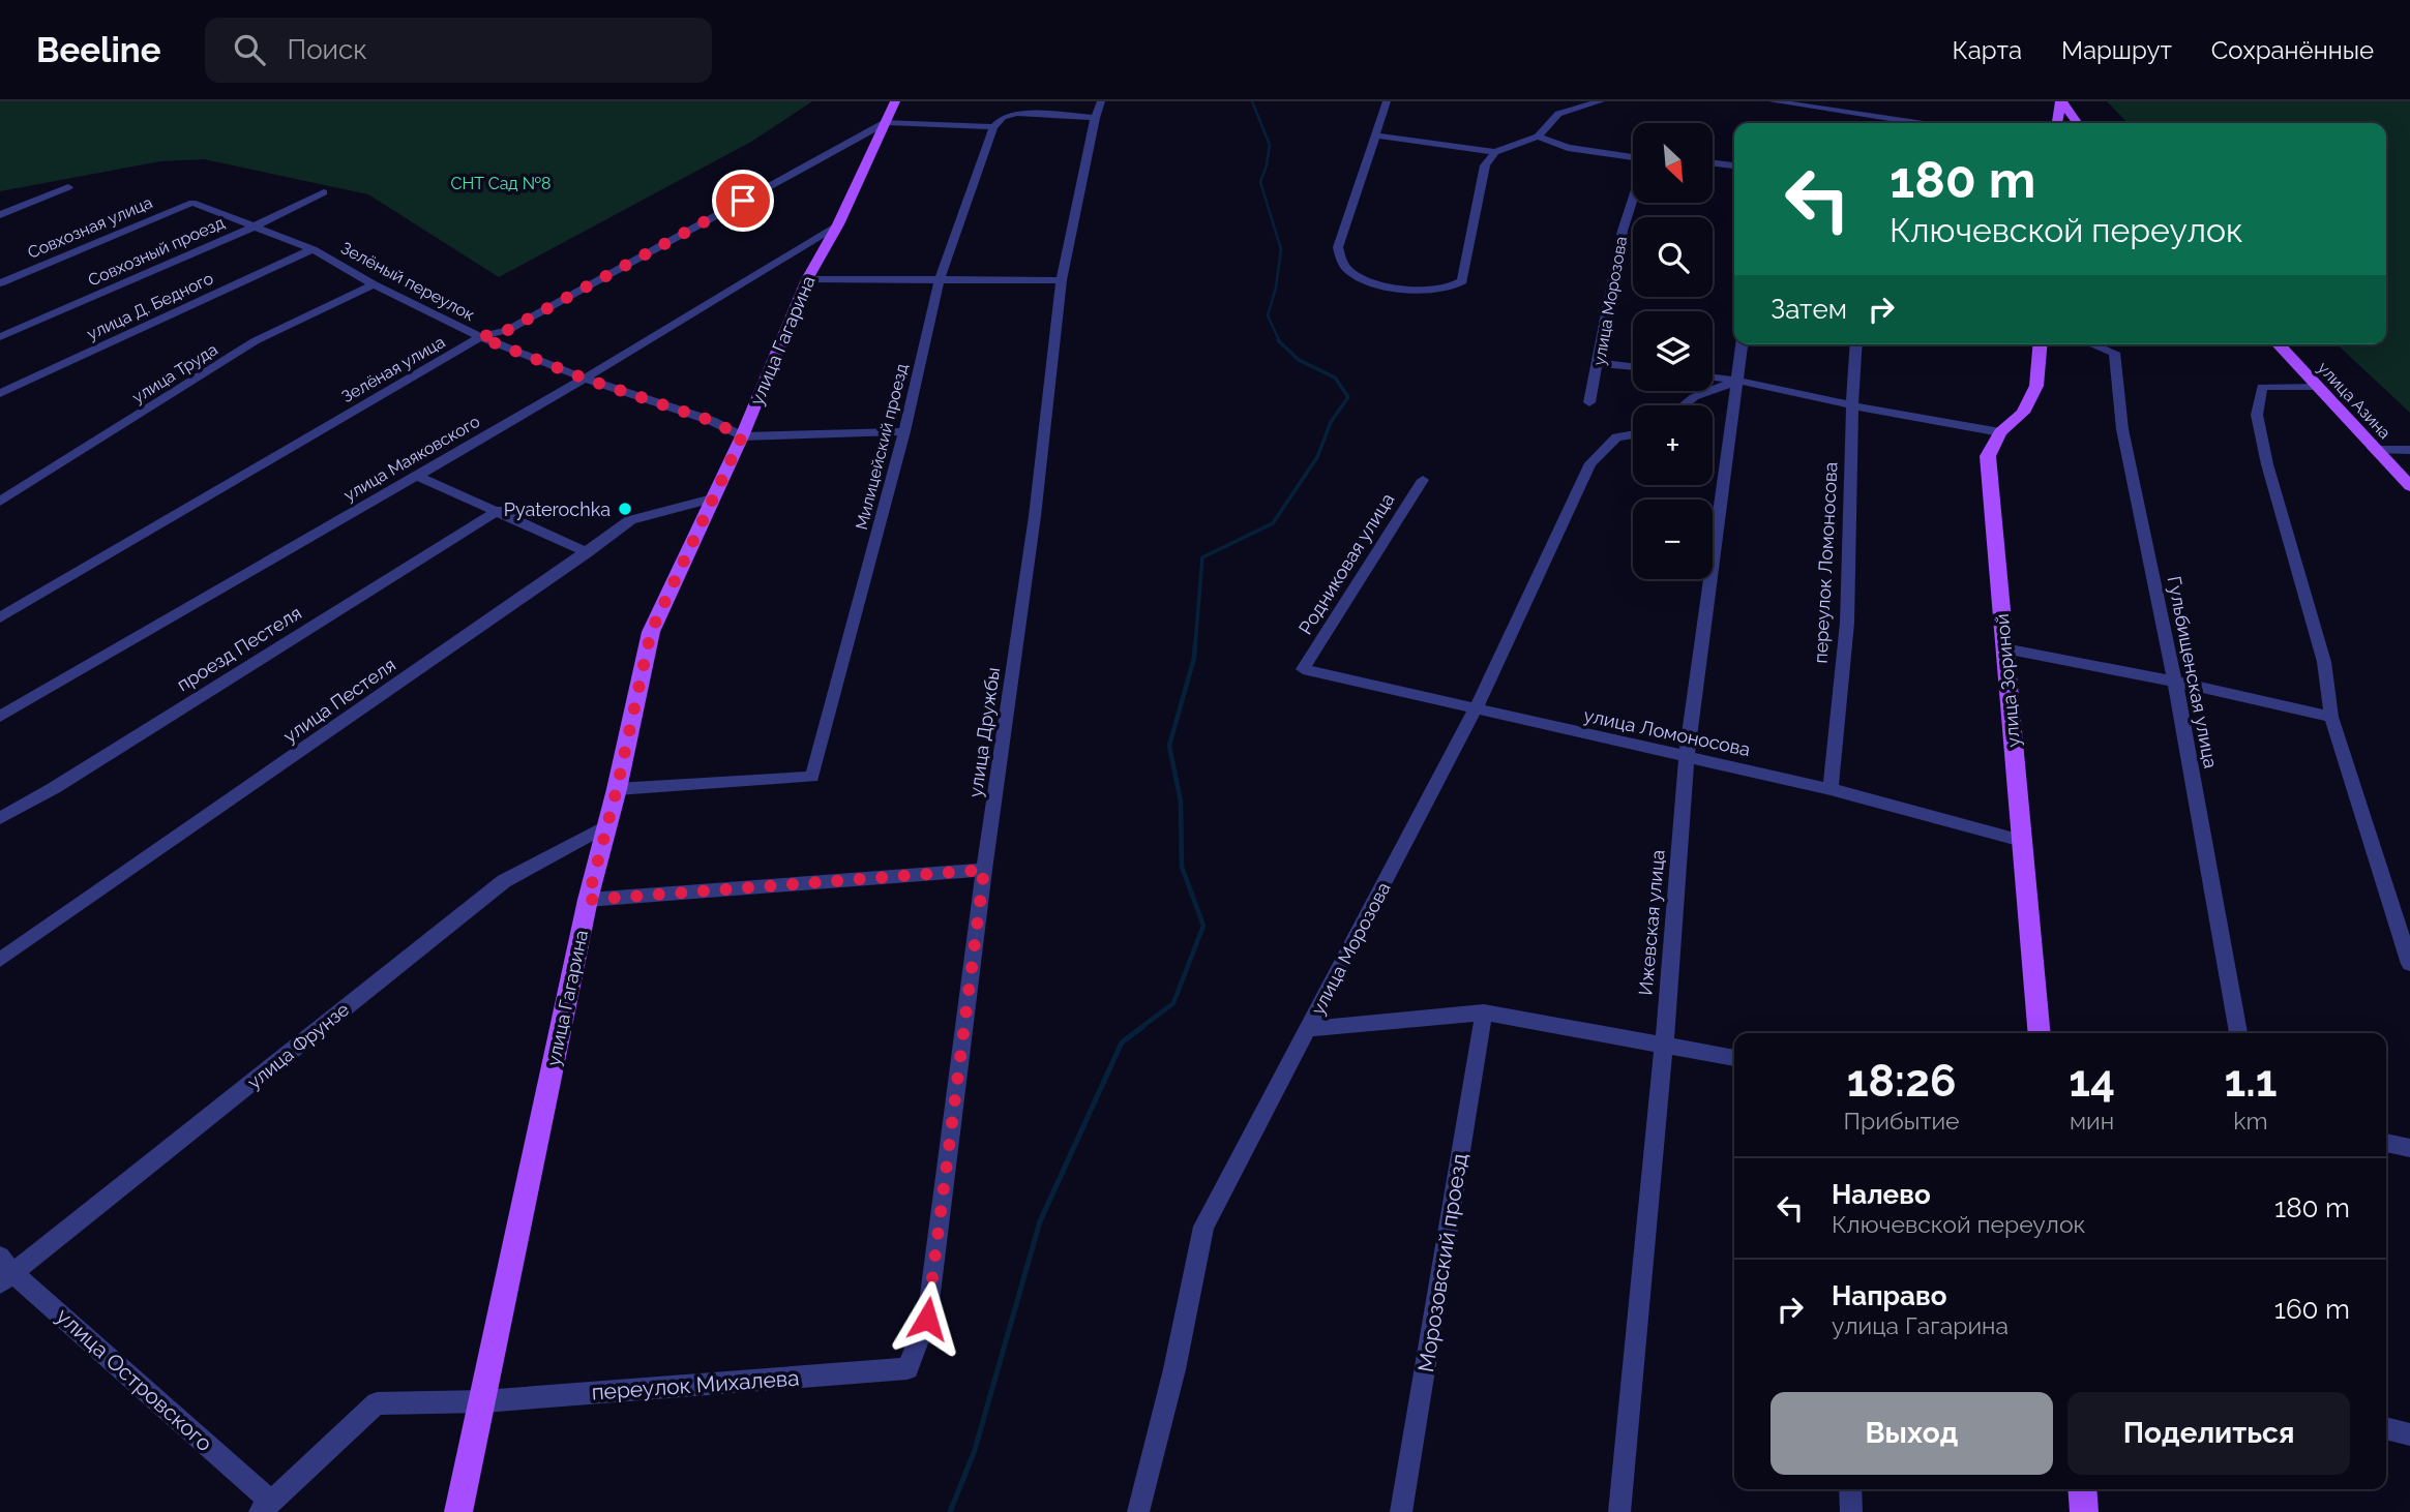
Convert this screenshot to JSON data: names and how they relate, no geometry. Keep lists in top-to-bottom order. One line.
{"streets":{"main road":["улица Гагарина","улица Азина","улица Зориной"],"street":["Совхозная улица","Совхозный проезд","Зелёный переулок","улица Морозова","улица Д. Бедного","Зелёная улица","улица Труда","Милицейский проезд","улица Маяковского","переулок Ломоносова","Родниковая улица","проезд Пестеля","Гульбищенская улица","улица Пестеля","улица Дружбы","улица Ломоносова","Ижевская улица","улица Фрунзе","Морозовский проезд","улица Островского","переулок Михалева"]},"crossings":[["Совхозная улица","Зелёный переулок"],["Совхозный проезд","Зелёный переулок"],["Зелёный переулок","улица Д. Бедного"],["Зелёный переулок","улица Гагарина"],["Зелёный переулок","Зелёная улица"],["Зелёный переулок","улица Труда"],["Зелёный переулок","Милицейский проезд"],["Зелёный переулок","улица Маяковского"],["улица Морозова","улица Ломоносова"],["улица Гагарина","Зелёная улица"],["улица Гагарина","Милицейский проезд"],["улица Гагарина","улица Маяковского"],["улица Гагарина","улица Пестеля"],["улица Гагарина","улица Фрунзе"],["улица Гагарина","переулок Михалева"],["переулок Ломоносова","улица Ломоносова"],["Родниковая улица","улица Ломоносова"],["улица Зориной","улица Ломоносова"],["улица Дружбы","переулок Михалева"],["улица Ломоносова","Ижевская улица"],["улица Фрунзе","улица Островского"],["улица Островского","переулок Михалева"]],"parks":["СНТ Сад №8"],"places":["Pyaterochka"],"north":"bottom right","page":{"header":"Beeline","search":"Поиск","nav":["Карта","Маршрут","Сохранённые"],"map_buttons":["+","−"],"turn":["180 m","Ключевской переулок"],"then":"Затем","eta":["18:26","Прибытие","14","мин","1.1","km"],"list":[{"name":"Налево","note":"Ключевской переулок","value":"180 m"},{"name":"Направо","note":"улица Гагарина","value":"160 m"}],"buttons":["Выход","Поделиться"]}}
